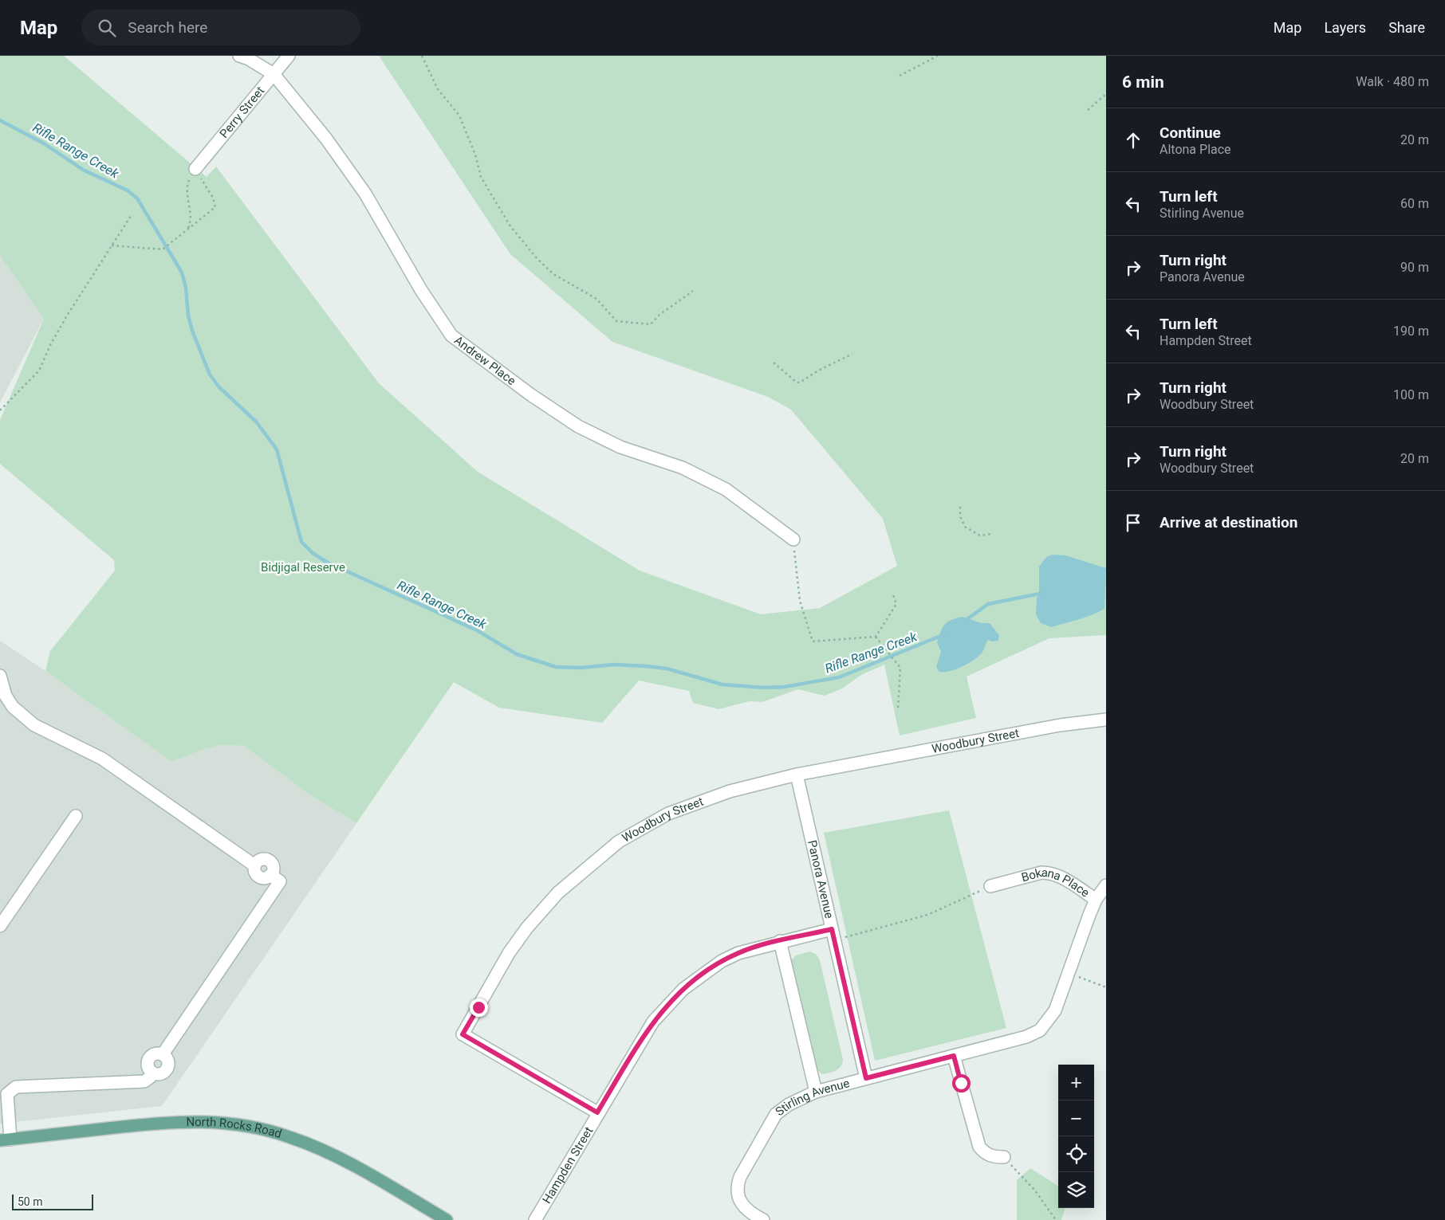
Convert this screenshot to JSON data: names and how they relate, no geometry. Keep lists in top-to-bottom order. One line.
{"streets":{"main road":["North Rocks Road"],"street":["Perry Street","Andrew Place","Woodbury Street","Panora Avenue","Bokana Place","Stirling Avenue","Hampden Street"]},"crossings":[["Perry Street","Andrew Place"],["Woodbury Street","Panora Avenue"],["Woodbury Street","Hampden Street"],["Panora Avenue","Stirling Avenue"],["Panora Avenue","Hampden Street"],["Bokana Place","Stirling Avenue"]],"water":["Rifle Range Creek"],"parks":["Bidjigal Reserve"],"scale_bar":"50 m","page":{"header":"Map","search":"Search here","nav":["Map","Layers","Share"],"heading":["6 min","Walk · 480 m"],"list":[["Continue","Altona Place","20 m"],["Turn left","Stirling Avenue","60 m"],["Turn right","Panora Avenue","90 m"],["Turn left","Hampden Street","190 m"],["Turn right","Woodbury Street","100 m"],["Turn right","Woodbury Street","20 m"],"Arrive at destination"],"map_buttons":["+","−"],"scale":"50 m"}}
